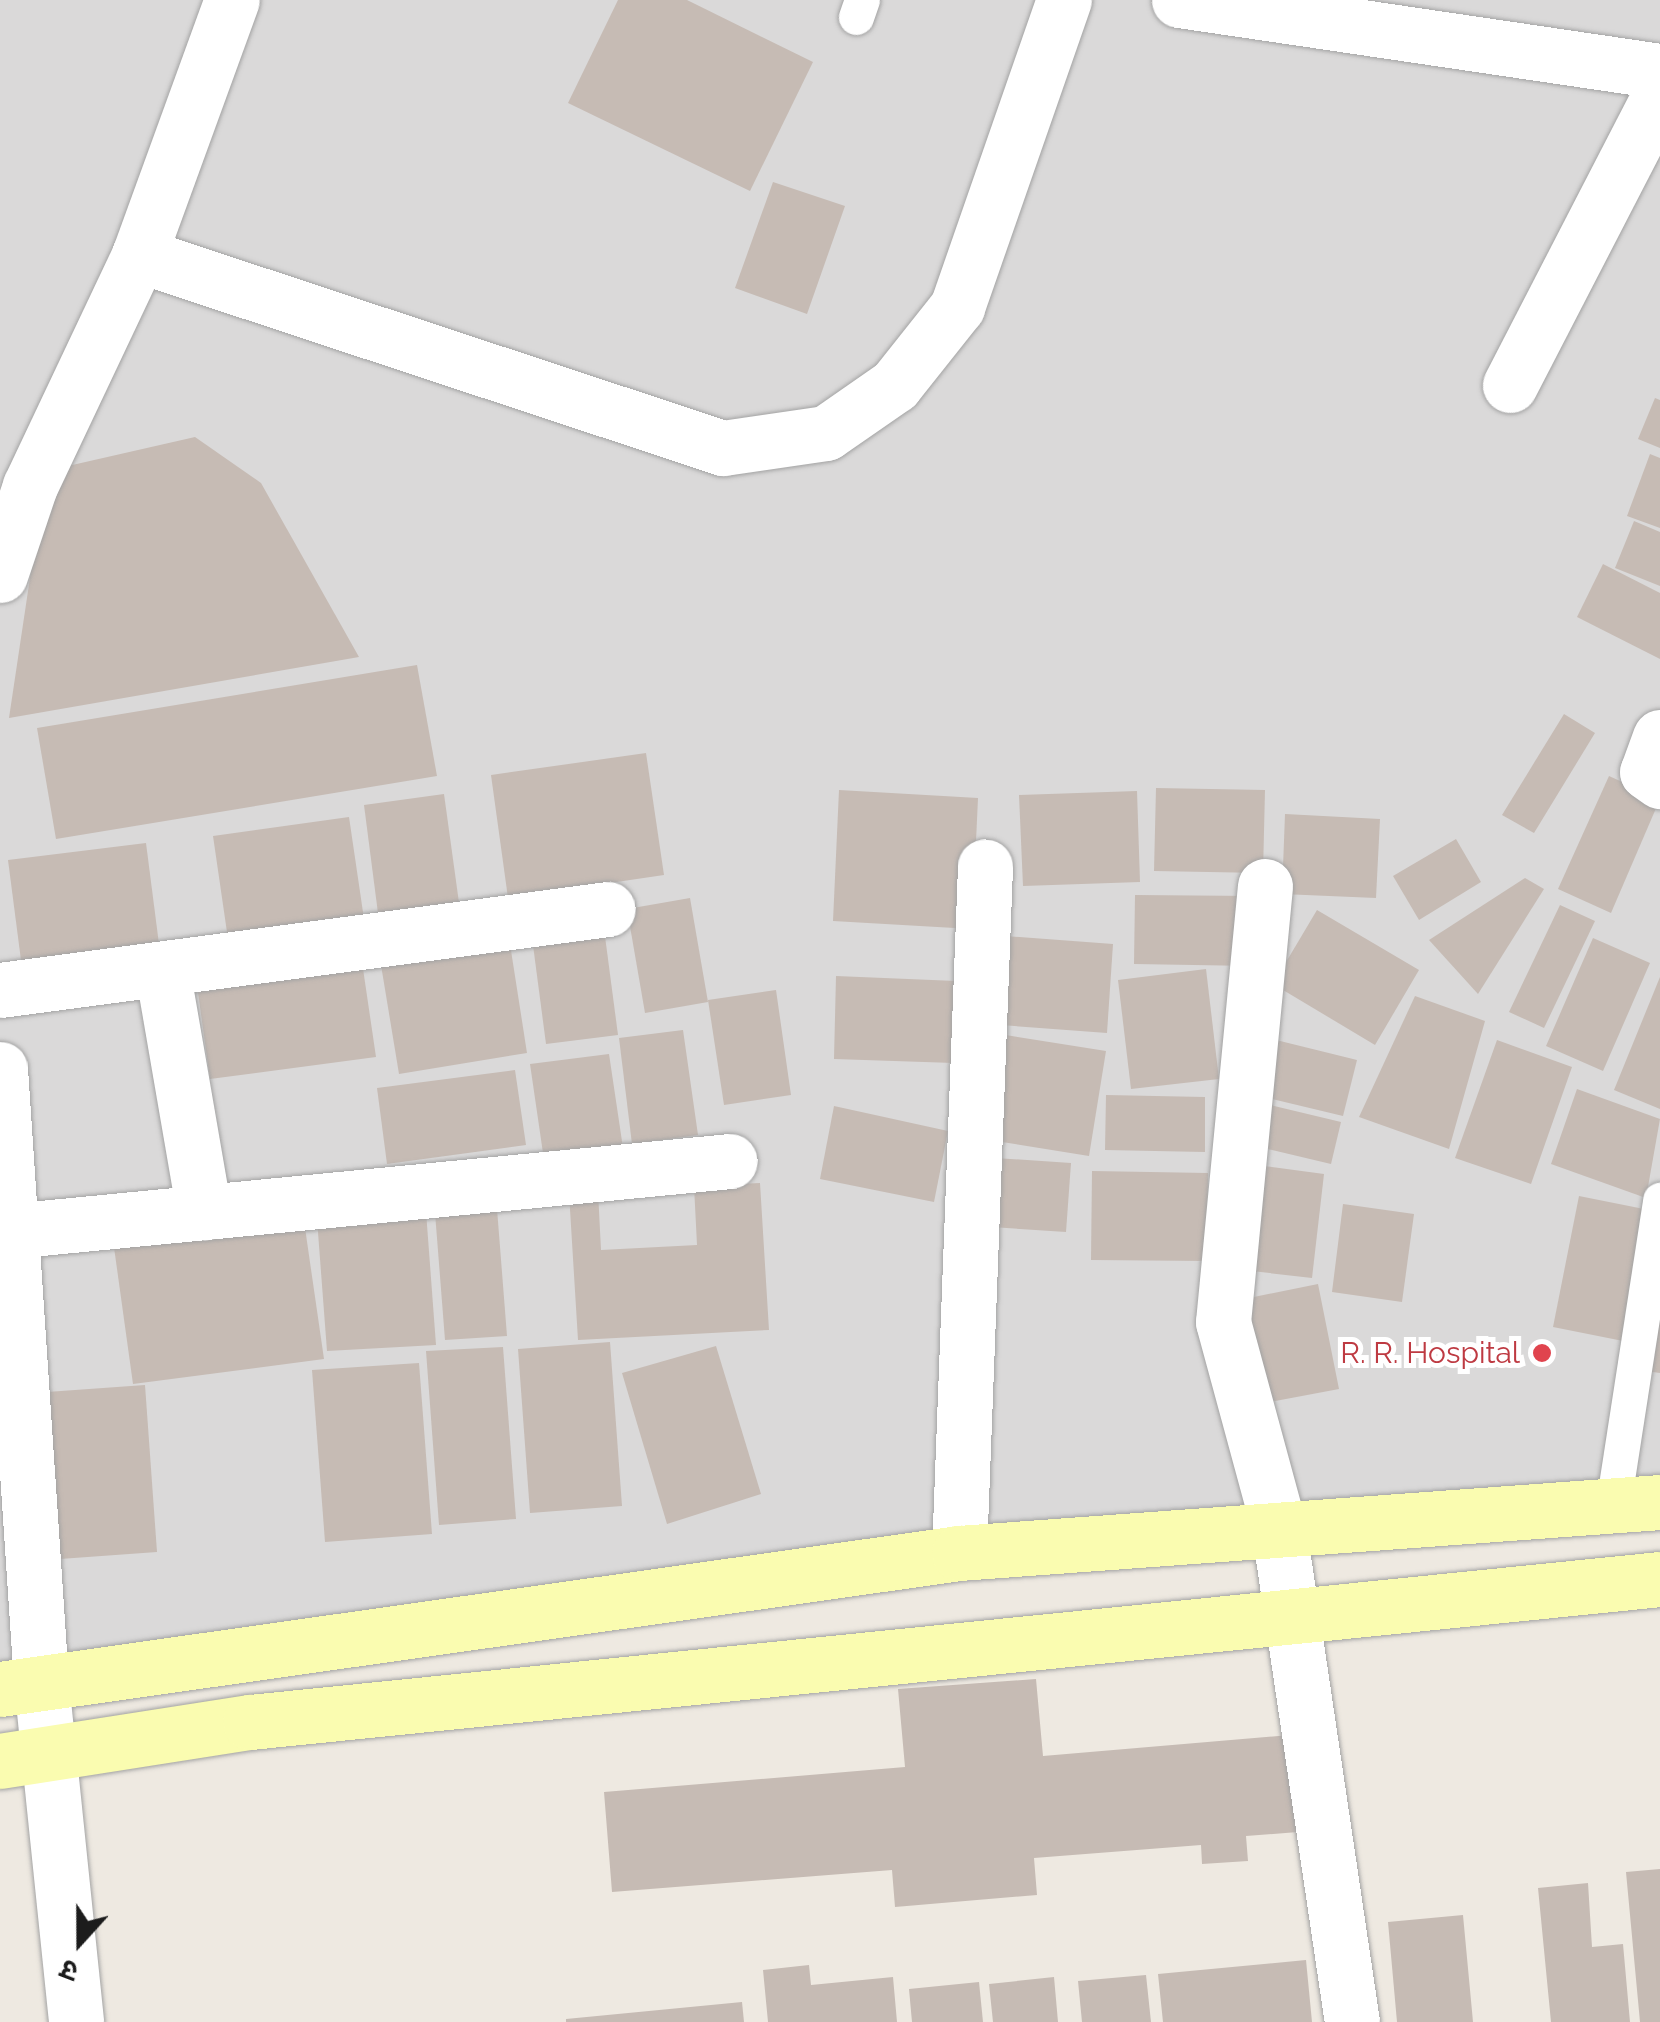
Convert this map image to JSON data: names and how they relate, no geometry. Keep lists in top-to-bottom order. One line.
{"places":["R. R. Hospital"],"north":"bottom"}
